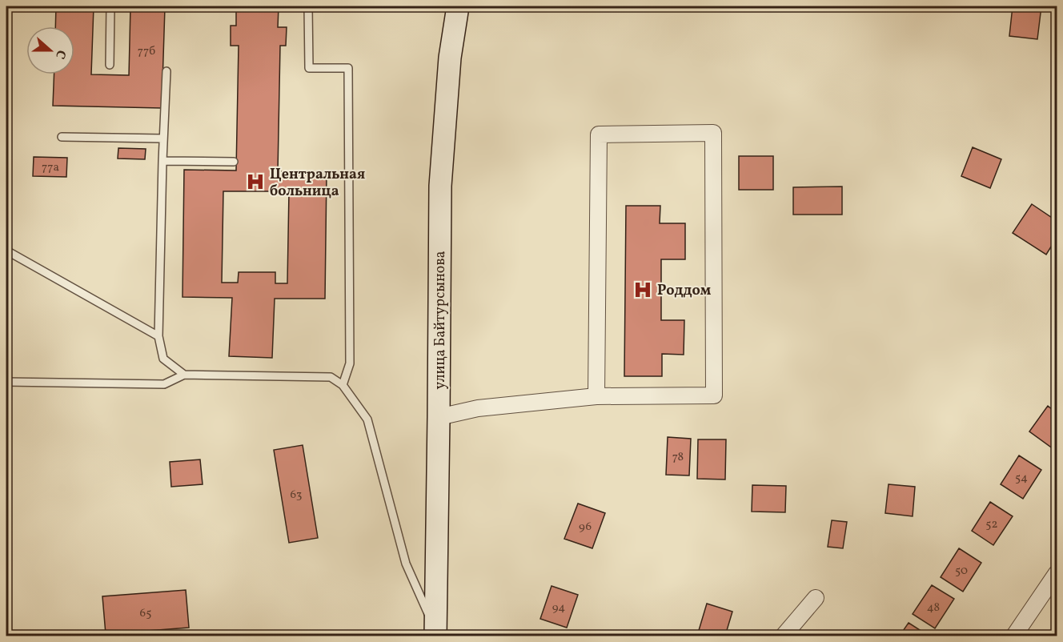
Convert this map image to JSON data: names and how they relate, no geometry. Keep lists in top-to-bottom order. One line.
{"streets":{"street":["улица Байтурсынова"]},"places":{"hospital":["Центральная больница","Роддом"]},"house_numbers":["77б","77а","78","54","63","52","96","50","94","48","65"],"north":"right"}
